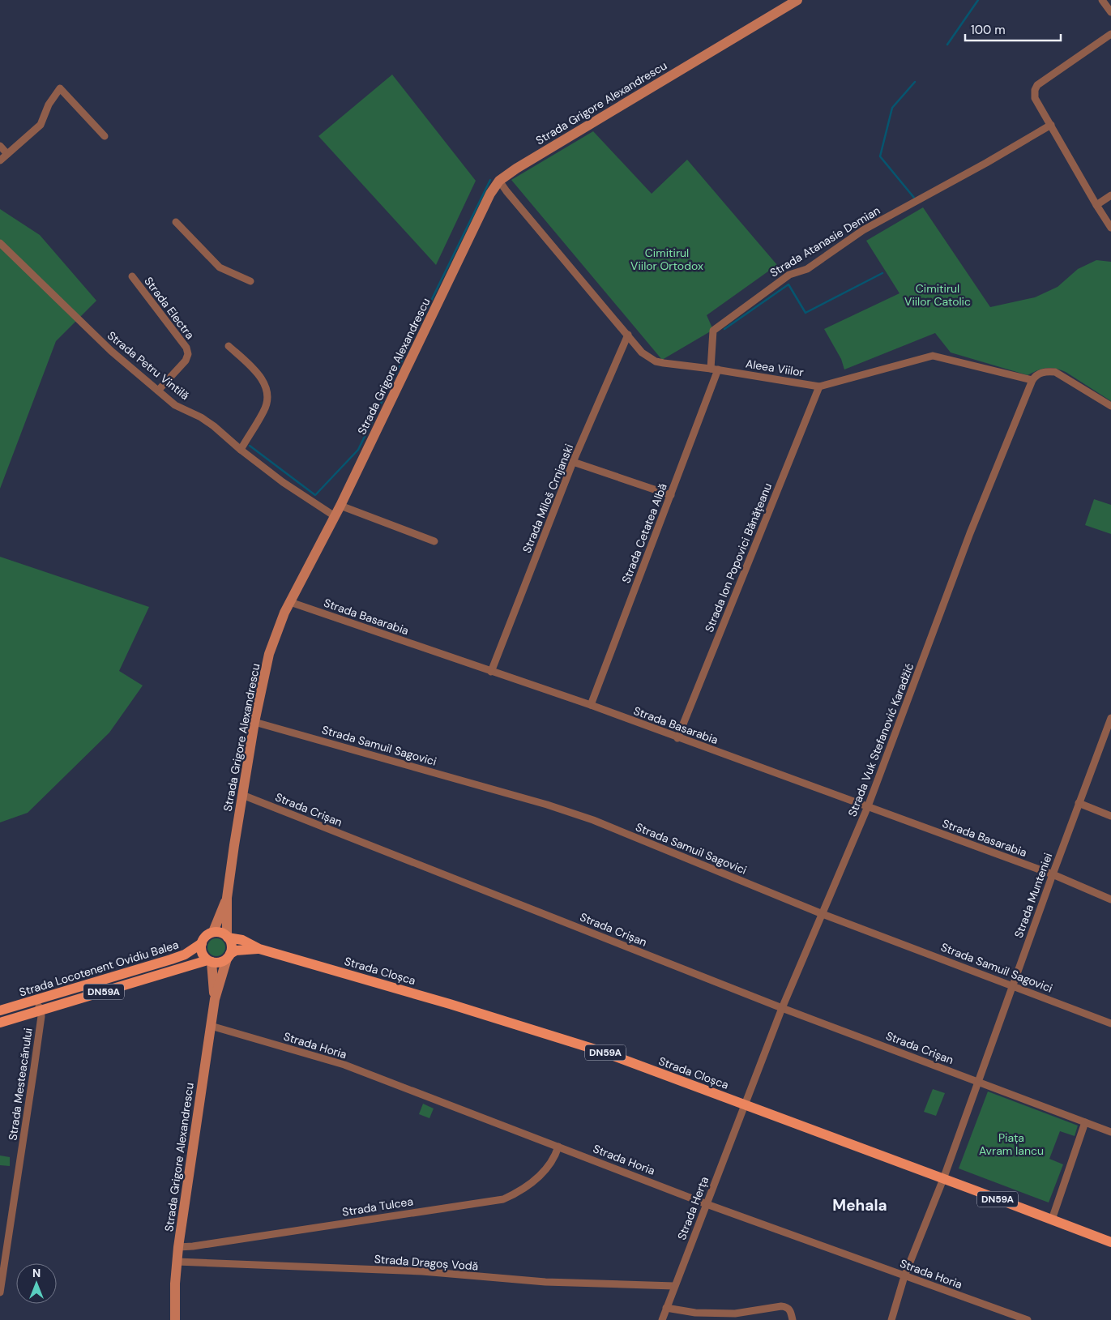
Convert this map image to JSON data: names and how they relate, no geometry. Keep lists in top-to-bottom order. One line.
{"streets":{"main road":["Strada Locotenent Ovidiu Balea","Strada Cloșca","DN59A"],"street":["Strada Grigore Alexandrescu","Strada Atanasie Demian","Strada Electra","Strada Petru Vintilă","Aleea Viilor","Strada Miloš Crnjanski","Strada Cetatea Albă","Strada Ion Popovici Bănățeanu","Strada Basarabia","Strada Vuk Stefanović Karadžić","Strada Samuil Sagovici","Strada Crișan","Strada Munteniei","Strada Horia","Strada Mesteacănului","Strada Tulcea","Strada Herța","Strada Dragoș Vodă"]},"crossings":[["Strada Grigore Alexandrescu","Strada Petru Vintilă"],["Strada Grigore Alexandrescu","Aleea Viilor"],["Strada Grigore Alexandrescu","Strada Basarabia"],["Strada Grigore Alexandrescu","Strada Samuil Sagovici"],["Strada Grigore Alexandrescu","Strada Crișan"],["Strada Grigore Alexandrescu","Strada Locotenent Ovidiu Balea"],["Strada Grigore Alexandrescu","Strada Cloșca"],["Strada Grigore Alexandrescu","DN59A"],["Strada Grigore Alexandrescu","Strada Horia"],["Strada Grigore Alexandrescu","Strada Tulcea"],["Strada Grigore Alexandrescu","Strada Dragoș Vodă"],["Strada Atanasie Demian","Aleea Viilor"],["Strada Atanasie Demian","Strada Cetatea Albă"],["Strada Electra","Strada Petru Vintilă"],["Aleea Viilor","Strada Miloš Crnjanski"],["Aleea Viilor","Strada Cetatea Albă"],["Aleea Viilor","Strada Ion Popovici Bănățeanu"],["Aleea Viilor","Strada Vuk Stefanović Karadžić"],["Strada Miloš Crnjanski","Strada Basarabia"],["Strada Cetatea Albă","Strada Basarabia"],["Strada Ion Popovici Bănățeanu","Strada Basarabia"],["Strada Basarabia","Strada Vuk Stefanović Karadžić"],["Strada Basarabia","Strada Munteniei"],["Strada Vuk Stefanović Karadžić","Strada Samuil Sagovici"],["Strada Vuk Stefanović Karadžić","Strada Crișan"],["Strada Vuk Stefanović Karadžić","Strada Cloșca"],["Strada Vuk Stefanović Karadžić","Strada Herța"],["Strada Samuil Sagovici","Strada Munteniei"],["Strada Crișan","Strada Munteniei"],["Strada Locotenent Ovidiu Balea","Strada Cloșca"],["Strada Locotenent Ovidiu Balea","DN59A"],["Strada Locotenent Ovidiu Balea","Strada Mesteacănului"],["Strada Cloșca","DN59A"],["Strada Cloșca","Strada Herța"],["Strada Horia","Strada Tulcea"],["Strada Horia","Strada Herța"],["Strada Herța","Strada Dragoș Vodă"]],"districts":["Mehala"],"parks":["Cimitirul Viilor Ortodox","Cimitirul Viilor Catolic","Piața Avram Iancu"],"scale_bar":"100 m","north":"top"}
